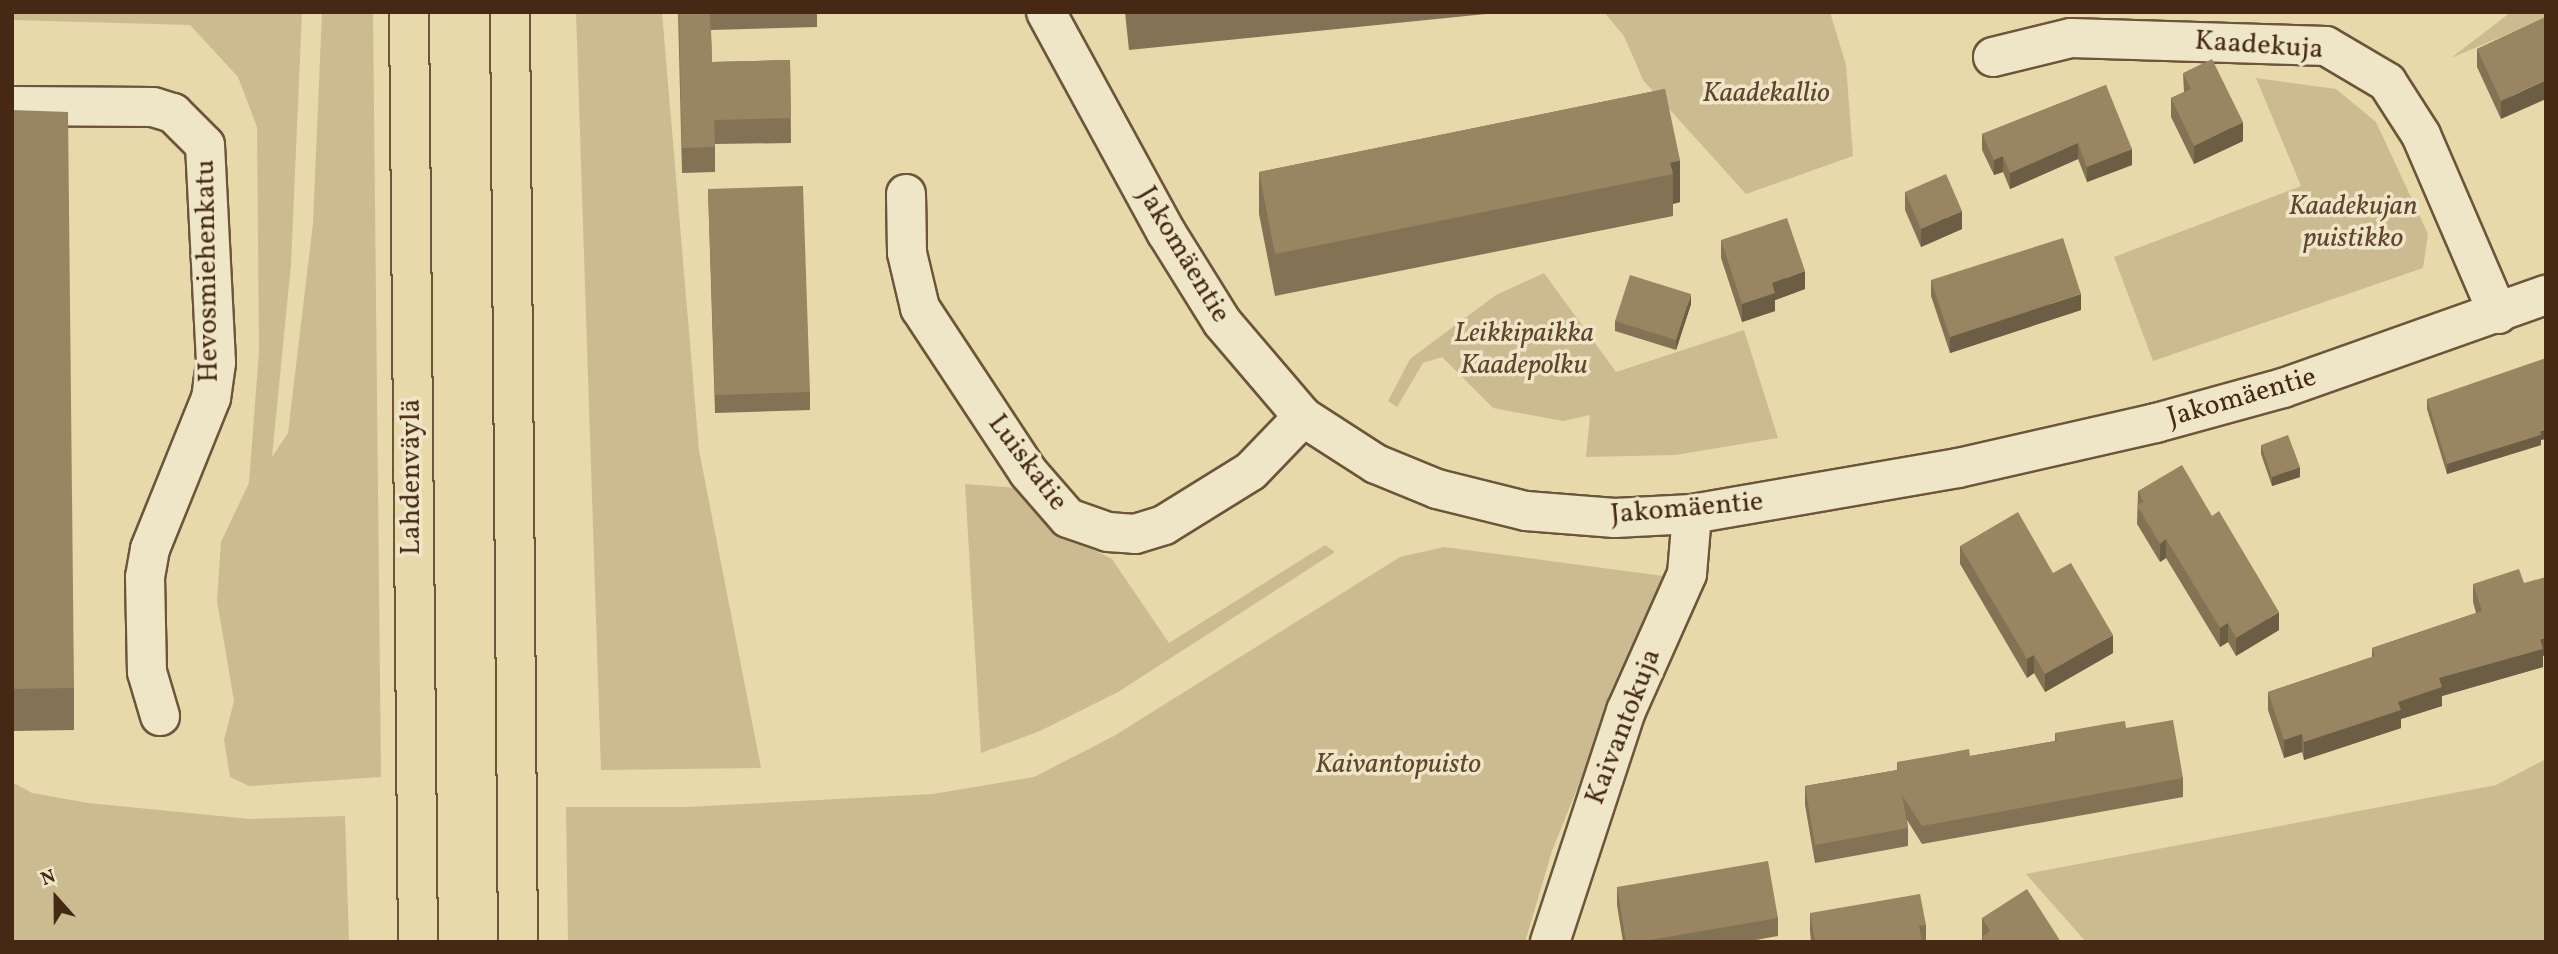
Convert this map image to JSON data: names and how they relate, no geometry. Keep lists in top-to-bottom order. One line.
{"streets":{"highway":["Lahdenväylä"],"street":["Kaadekuja","Jakomäentie","Hevosmiehenkatu","Luiskatie","Kaivantokuja"]},"crossings":[["Kaadekuja","Jakomäentie"],["Jakomäentie","Luiskatie"],["Jakomäentie","Kaivantokuja"]],"parks":["Kaadekallio","Kaadekujan puistikko","Leikkipaikka Kaadepolku","Kaivantopuisto"],"north":"top"}
